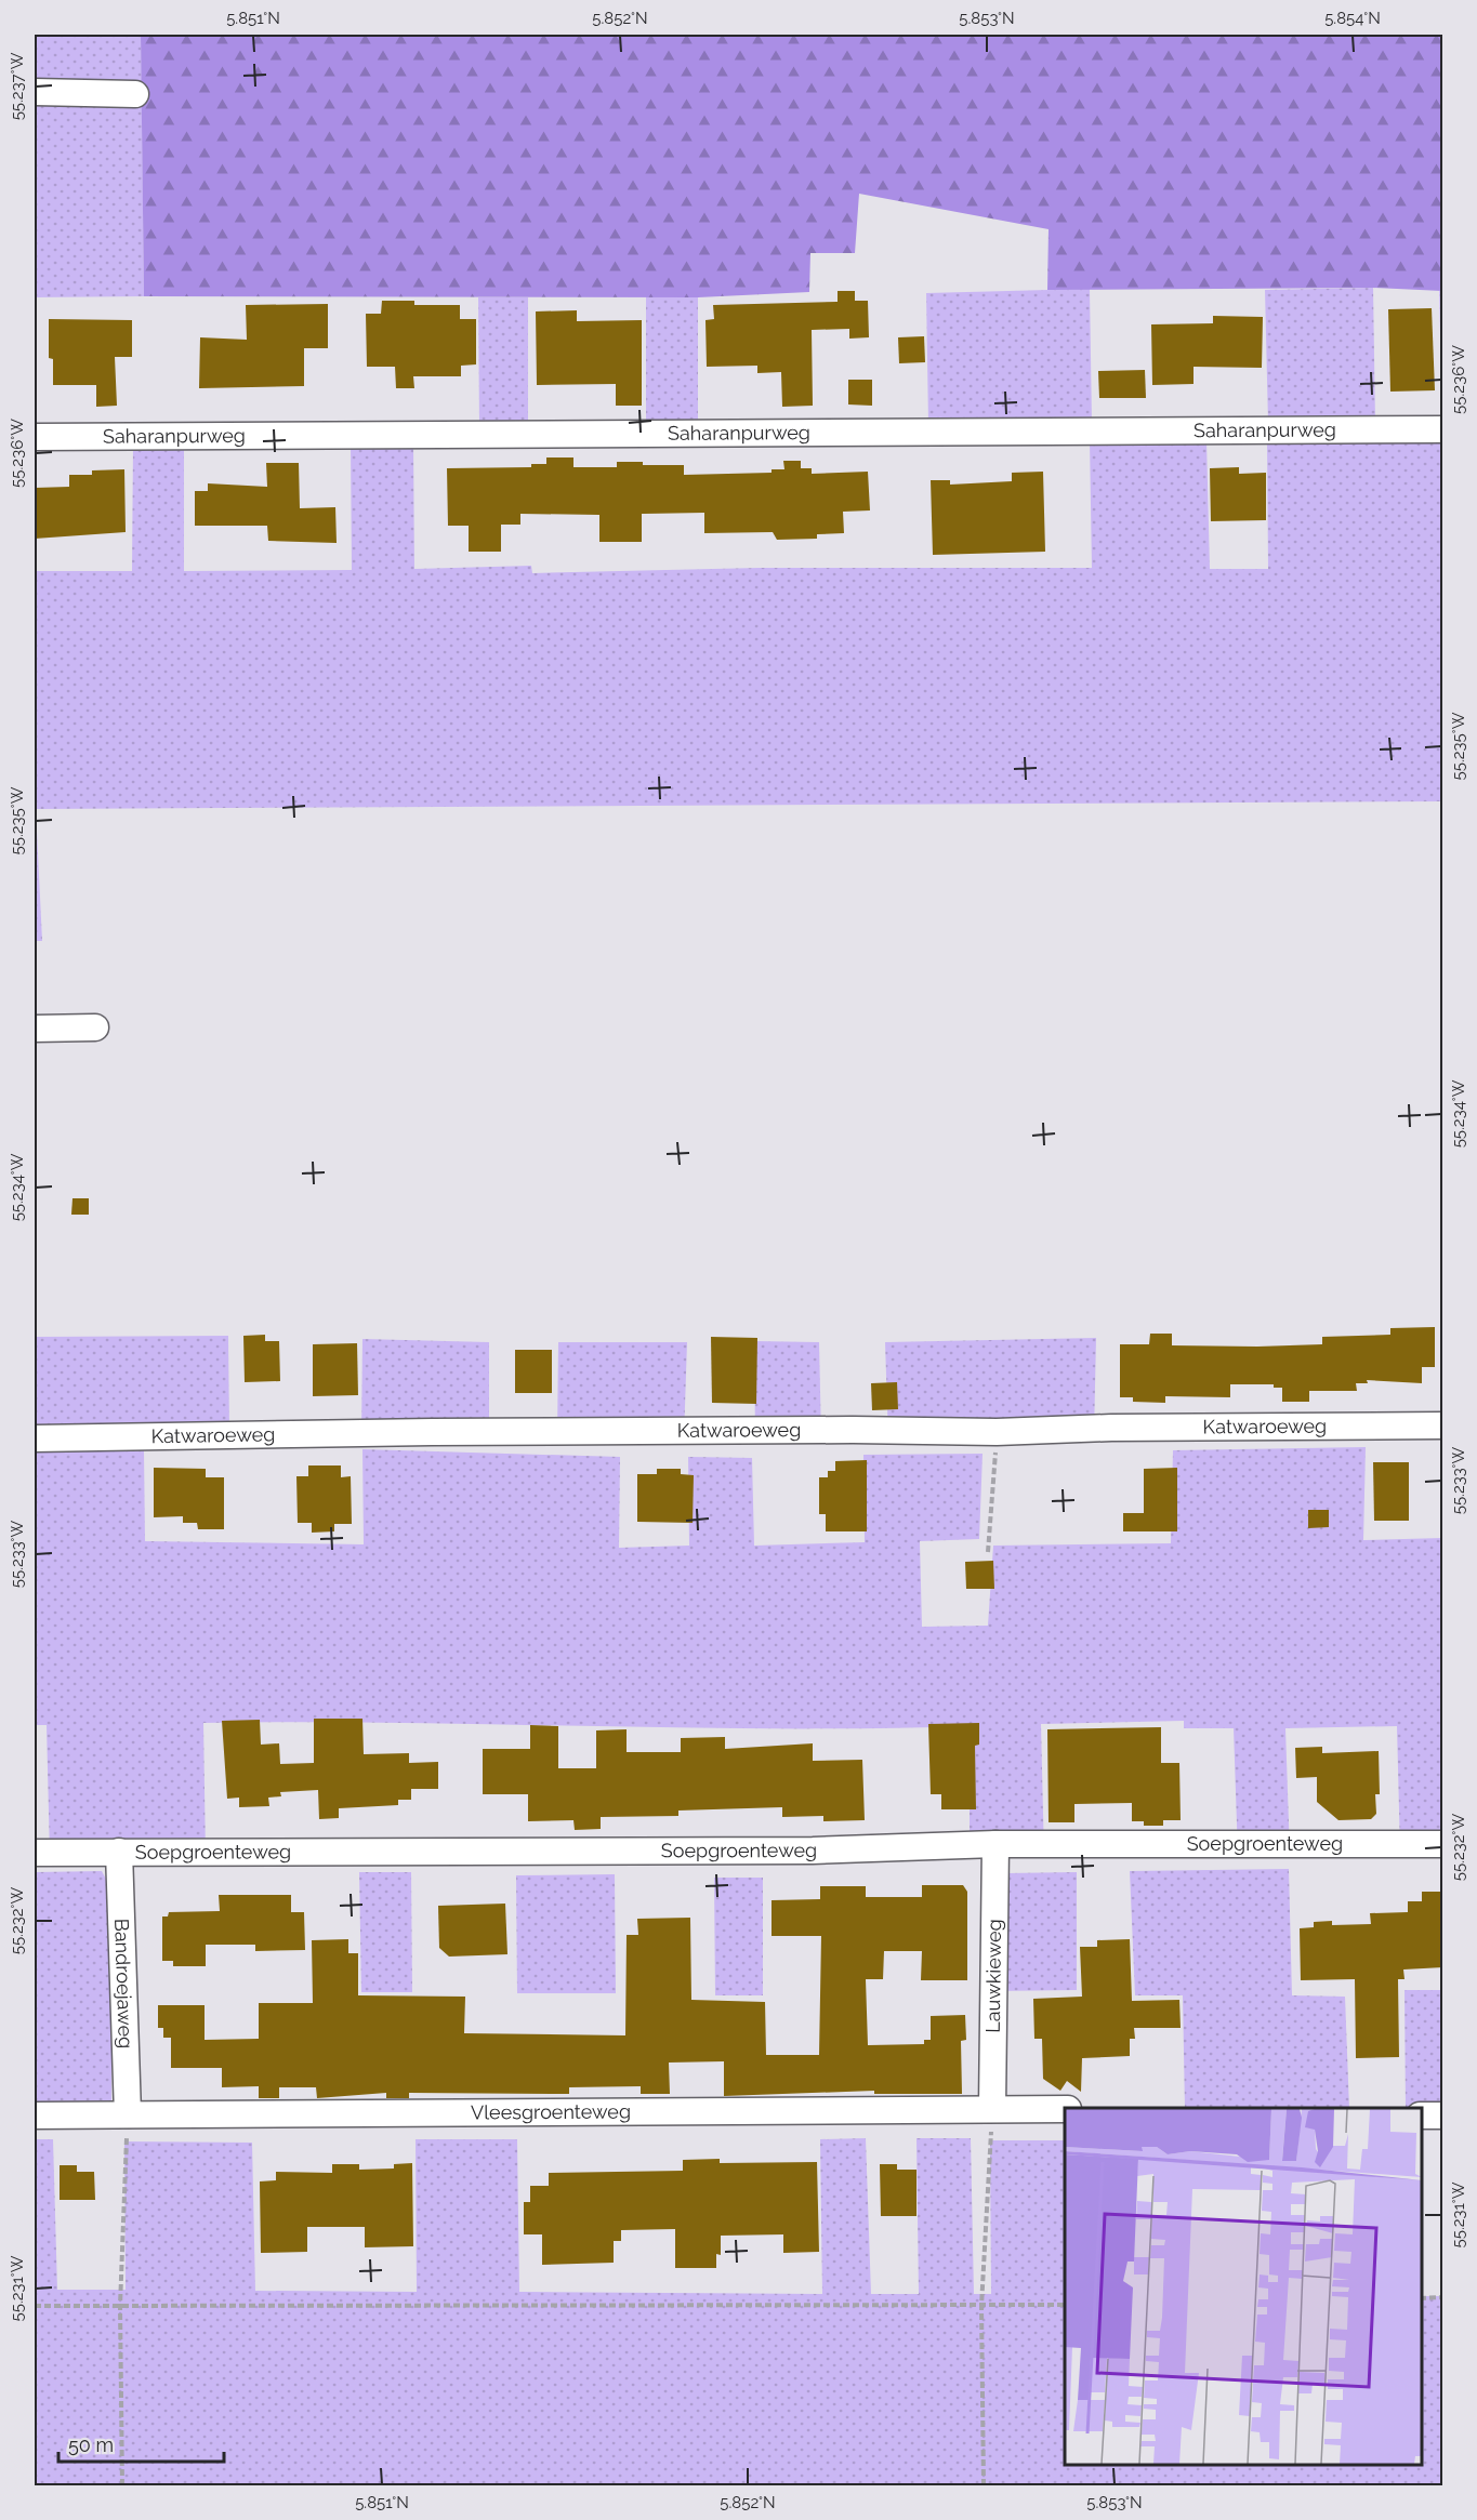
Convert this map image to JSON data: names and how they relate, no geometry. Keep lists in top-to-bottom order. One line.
{"streets":{"street":["Saharanpurweg","Katwaroeweg","Soepgroenteweg","Lauwkieweg","Bandroejaweg","Vleesgroenteweg"]},"crossings":[["Soepgroenteweg","Lauwkieweg"],["Soepgroenteweg","Bandroejaweg"],["Lauwkieweg","Vleesgroenteweg"],["Bandroejaweg","Vleesgroenteweg"]],"scale_bar":"50 m","coordinates":["5.851°N","5.852°N","5.853°N","5.854°N","55.237°W","55.236°W","55.235°W","55.234°W","55.233°W","55.232°W","55.231°W"]}
